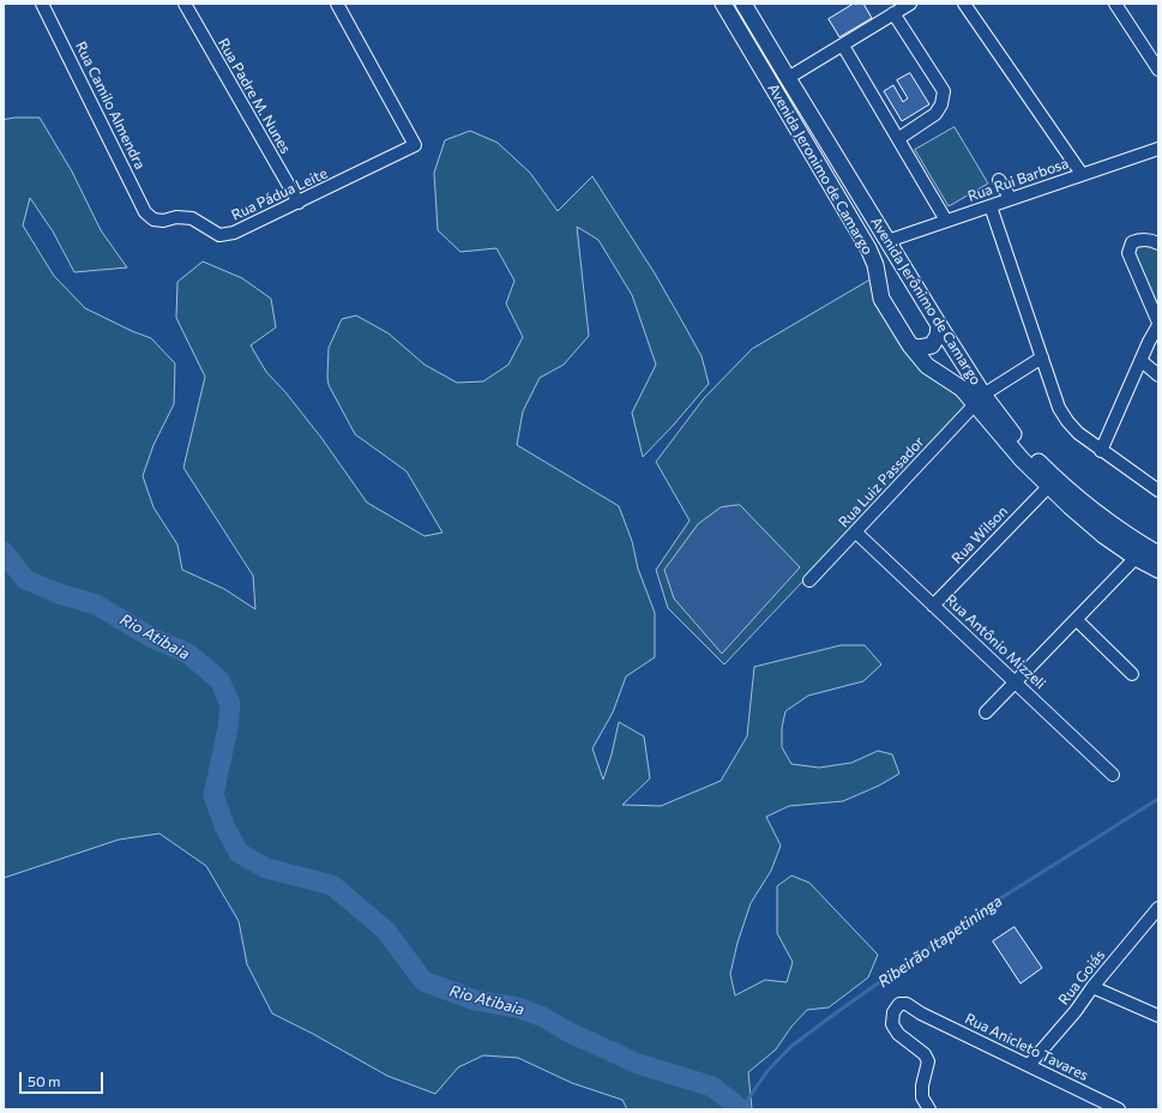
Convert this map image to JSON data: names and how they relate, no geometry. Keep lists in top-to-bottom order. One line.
{"streets":{"main road":["Avenida Jeronimo de Camargo","Avenida Jerônimo de Camargo"],"street":["Rua Padre M. Nunes","Rua Camilo Almendra","Rua Rui Barbosa","Rua Pádua Leite","Rua Luiz Passador","Rua Wilson","Rua Antônio Mizzeli","Rua Goiás","Rua Anicleto Tavares"]},"crossings":[["Rua Padre M. Nunes","Rua Pádua Leite"],["Rua Camilo Almendra","Rua Pádua Leite"],["Avenida Jeronimo de Camargo","Avenida Jerônimo de Camargo"],["Avenida Jeronimo de Camargo","Rua Luiz Passador"],["Avenida Jeronimo de Camargo","Rua Wilson"],["Rua Rui Barbosa","Avenida Jerônimo de Camargo"],["Avenida Jerônimo de Camargo","Rua Luiz Passador"],["Rua Luiz Passador","Rua Antônio Mizzeli"],["Rua Wilson","Rua Antônio Mizzeli"],["Rua Goiás","Rua Anicleto Tavares"]],"water":["Rio Atibaia","Ribeirão Itapetininga"],"scale_bar":"50 m"}
